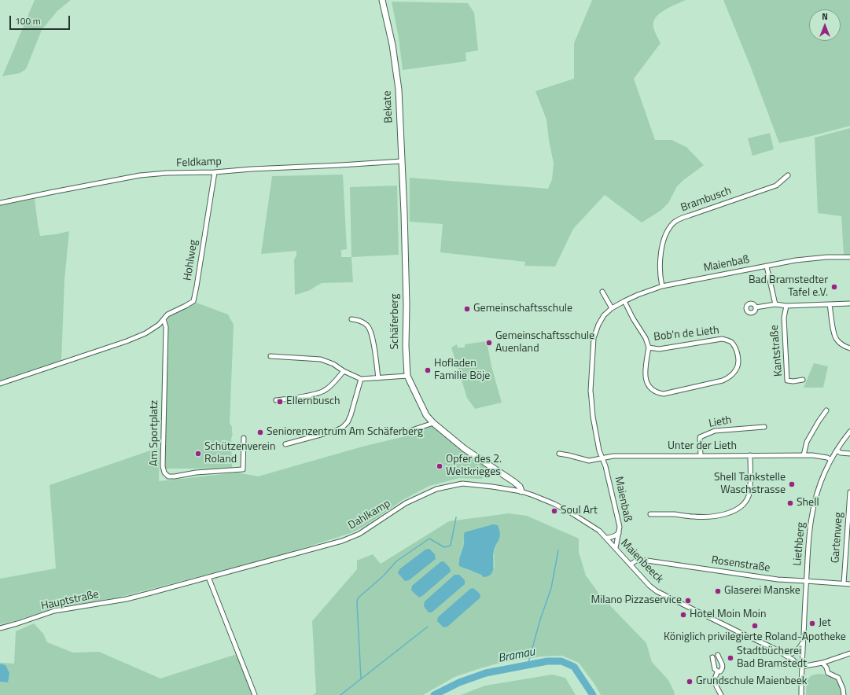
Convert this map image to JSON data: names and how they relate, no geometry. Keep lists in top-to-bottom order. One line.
{"streets":{"main road":["Bekate","Schäferberg"],"street":["Feldkamp","Brambusch","Hohlweg","Maienbaß","Bob'n de Lieth","Kantstraße","Lieth","Am Sportplatz","Unter der Lieth","Dahlkamp","Gartenweg","Liethberg","Maienbeeck","Rosenstraße","Hauptstraße"]},"crossings":[["Bekate","Feldkamp"],["Bekate","Schäferberg"],["Feldkamp","Hohlweg"],["Brambusch","Maienbaß"],["Hohlweg","Am Sportplatz"],["Maienbaß","Bob'n de Lieth"],["Maienbaß","Unter der Lieth"],["Maienbaß","Maienbeeck"],["Schäferberg","Dahlkamp"],["Schäferberg","Maienbeeck"],["Lieth","Unter der Lieth"],["Unter der Lieth","Liethberg"],["Dahlkamp","Maienbeeck"],["Dahlkamp","Hauptstraße"],["Gartenweg","Rosenstraße"],["Liethberg","Maienbeeck"],["Liethberg","Rosenstraße"],["Maienbeeck","Rosenstraße"]],"water":["Bramau"],"places":["Bad Bramstedter Tafel e.V.","Gemeinschaftsschule","Gemeinschaftsschule Auenland","Hofladen Familie Böje","Ellernbusch","Seniorenzentrum Am Schäferberg","Schützenverein Roland","Opfer des 2. Weltkrieges","Shell Tankstelle Waschstrasse","Shell","Soul Art","Glaserei Manske","Milano Pizzaservice","Hotel Moin Moin","Jet","Königlich privilegierte Roland-Apotheke","Stadtbücherei Bad Bramstedt","Grundschule Maienbeek"],"scale_bar":"100 m","north":"top"}
